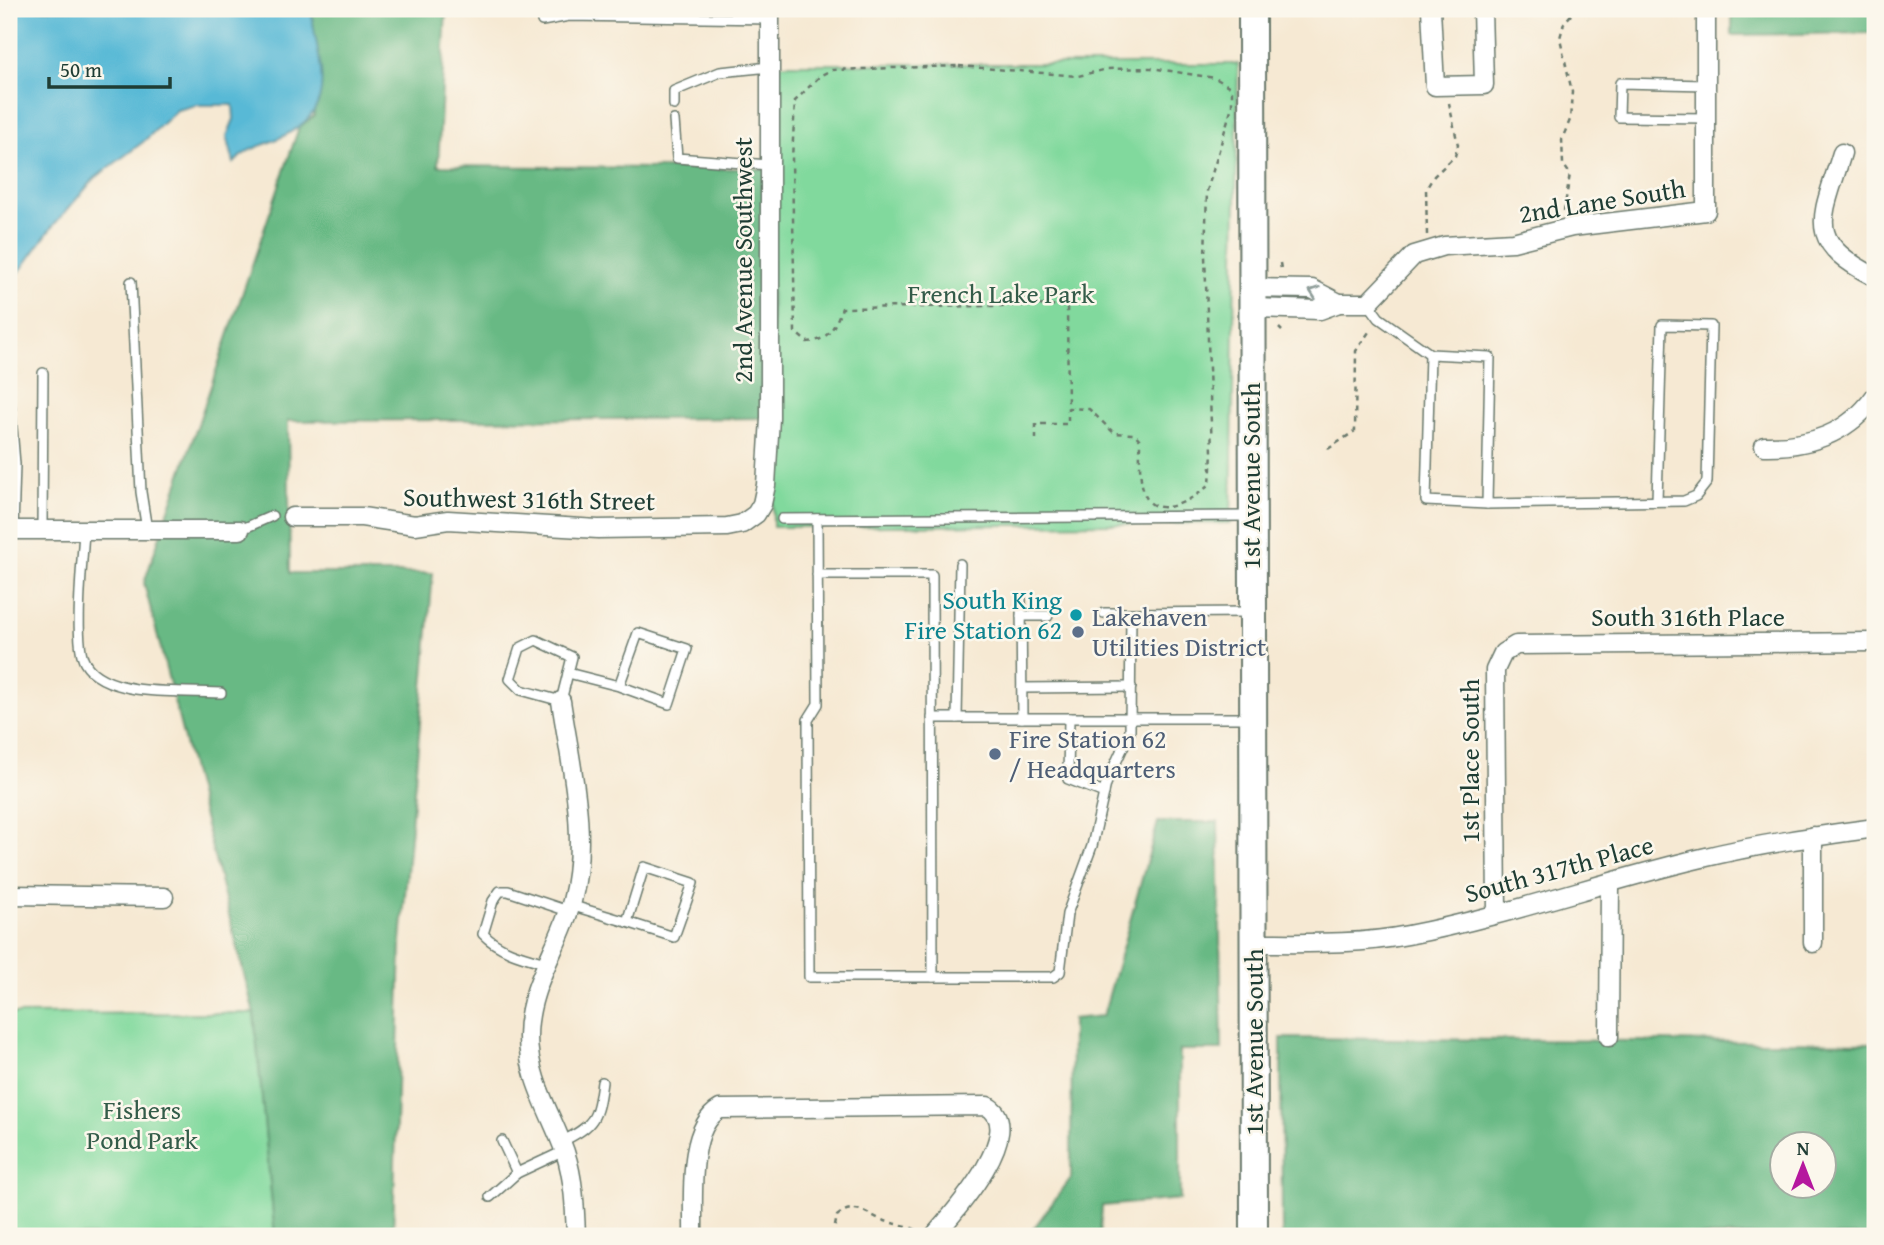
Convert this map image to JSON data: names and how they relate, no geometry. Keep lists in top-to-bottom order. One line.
{"streets":{"main road":["1st Avenue South"],"street":["2nd Lane South","2nd Avenue Southwest","Southwest 316th Street","South 316th Place","1st Place South","South 317th Place"]},"crossings":[["2nd Avenue Southwest","Southwest 316th Street"],["1st Avenue South","South 317th Place"],["South 316th Place","1st Place South"],["1st Place South","South 317th Place"]],"parks":["French Lake Park","Fishers Pond Park"],"places":["South King Fire Station 62","Lakehaven Utilities District","Fire Station 62 / Headquarters"],"scale_bar":"50 m","north":"top"}
